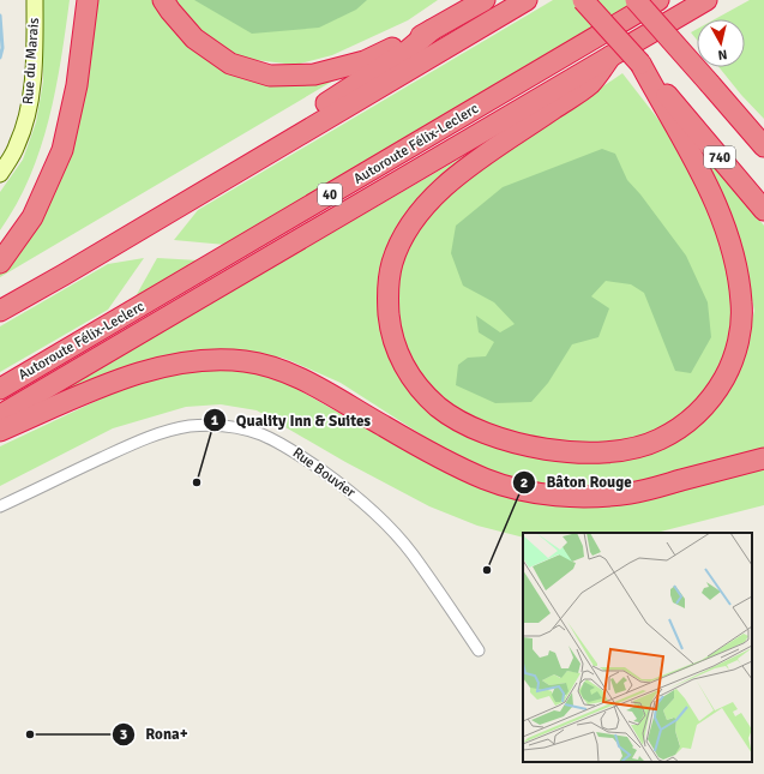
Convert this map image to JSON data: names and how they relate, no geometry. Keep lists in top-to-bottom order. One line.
{"streets":{"highway":["Autoroute Félix-Leclerc","740","40"],"street":["Rue du Marais","Rue Bouvier"]},"places":["Quality Inn & Suites","Bâton Rouge","Rona+"],"north":"bottom"}
